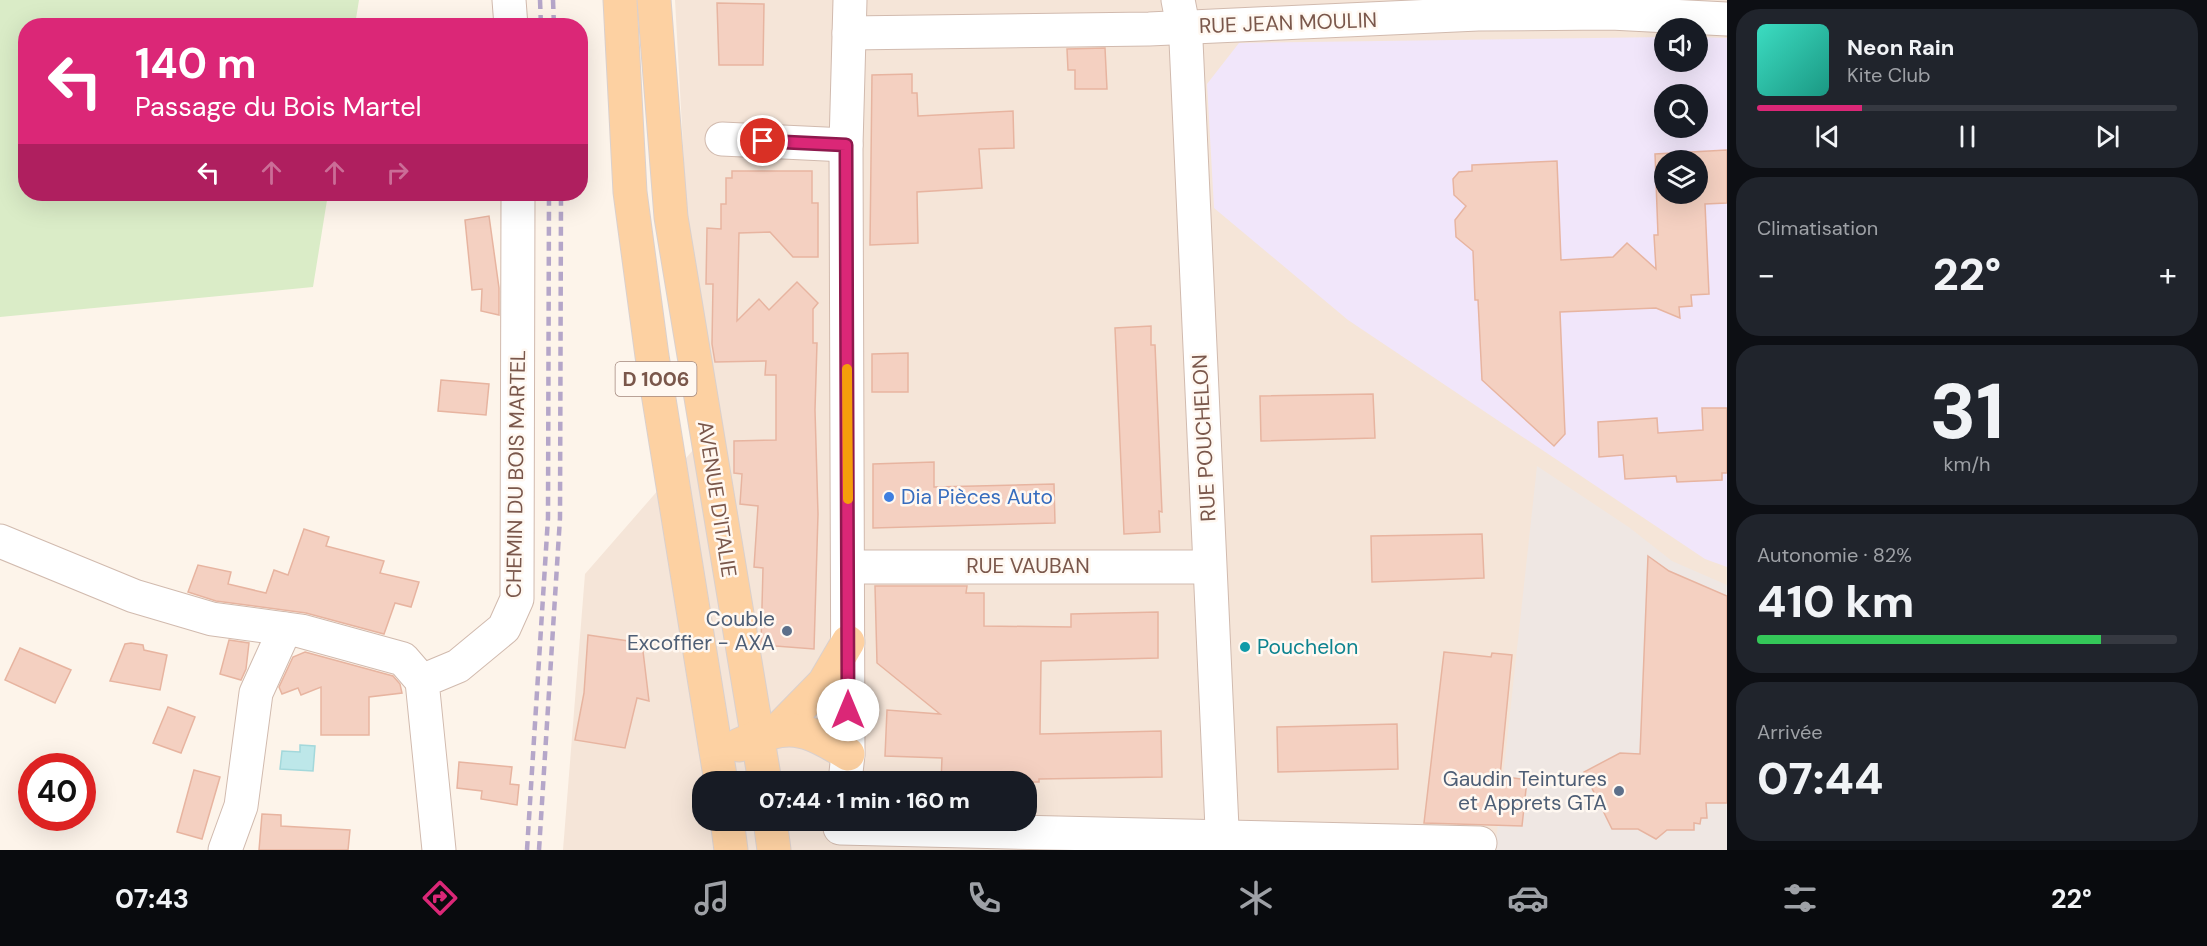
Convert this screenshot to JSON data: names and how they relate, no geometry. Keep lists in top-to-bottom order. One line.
{"streets":{"main road":["D 1006","AVENUE D'ITALIE"],"street":["RUE JEAN MOULIN","RUE POUCHELON","CHEMIN DU BOIS MARTEL","RUE VAUBAN"]},"crossings":[["RUE JEAN MOULIN","RUE POUCHELON"],["RUE POUCHELON","RUE VAUBAN"]],"places":["Dia Pièces Auto","Couble Excoffier - AXA","Pouchelon","Gaudin Teintures et Apprets GTA"],"page":{"turn":["140 m","Passage du Bois Martel"],"song":["Neon Rain","Kite Club"],"tile":["Climatisation",["31","km/h"],["Autonomie · 82%","410 km"],["Arrivée","07:44"]],"heat":["−","22°","+"],"limit":"40","trip":"07:44 · 1 min · 160 m","tabs":["07:43","22°"]}}
